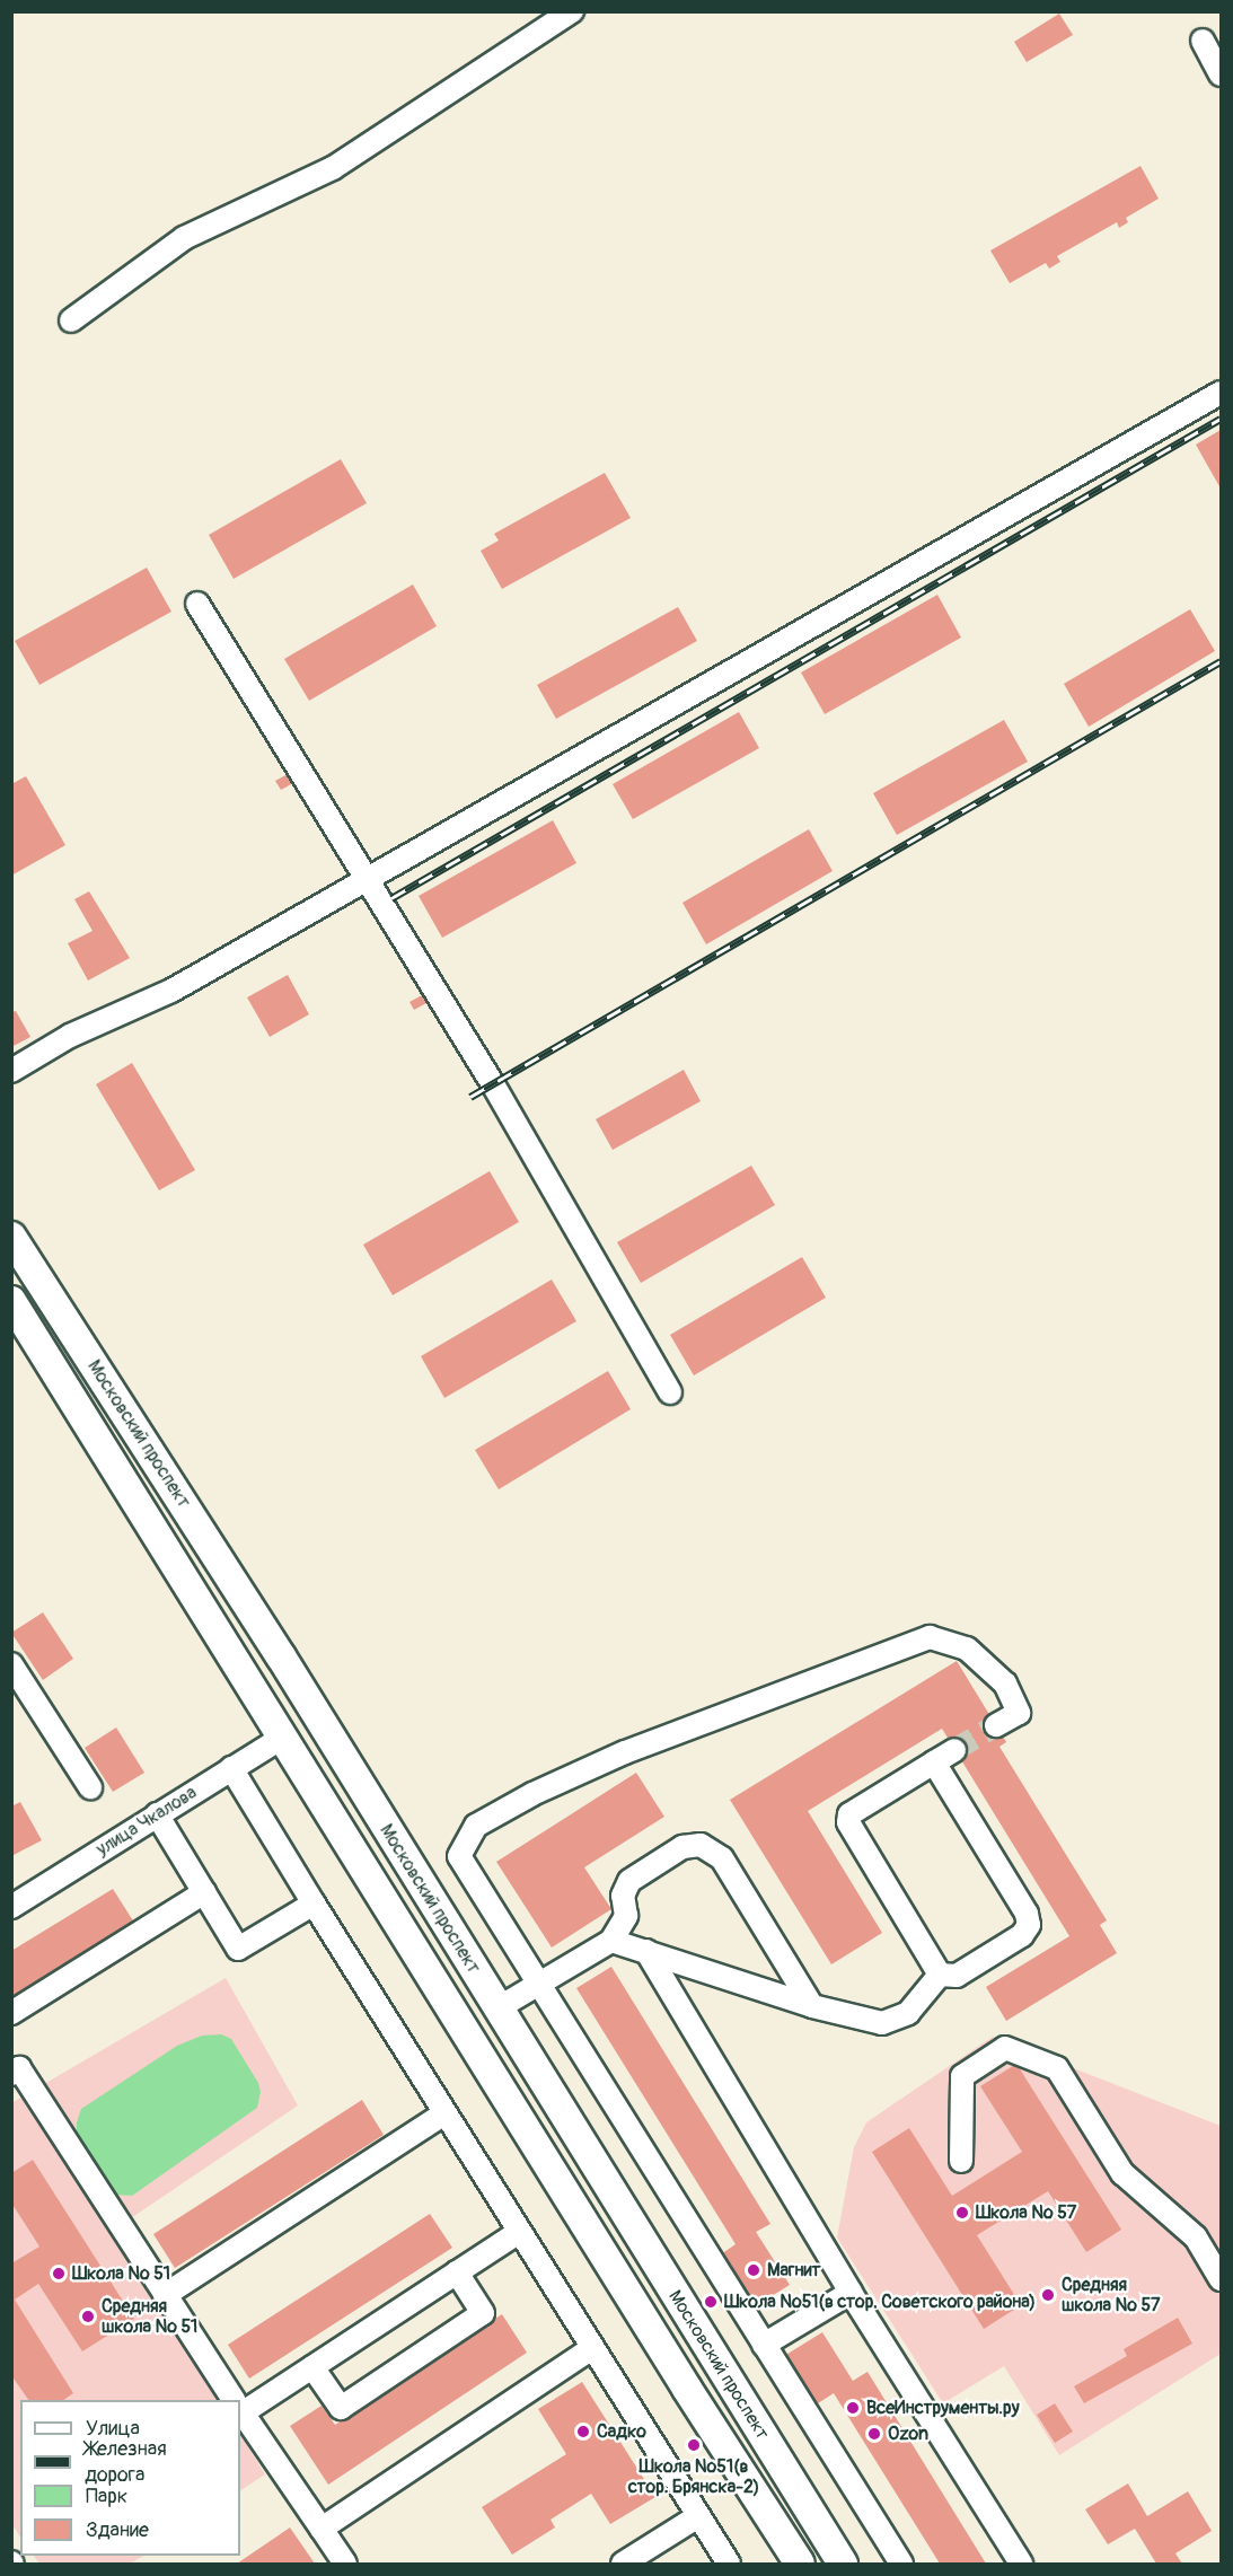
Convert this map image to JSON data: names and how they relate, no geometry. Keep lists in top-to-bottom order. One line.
{"streets":{"main road":["Московский проспект"],"street":["улица Чкалова"]},"crossings":[["Московский проспект","улица Чкалова"]],"places":["Школа № 57","Магнит","Школа № 51","Средняя школа № 57","Школа №51(в стор. Советского района)","Средняя школа № 51","ВсеИнструменты.ру","Садко","Ozon","Школа №51(в стор. Брянска-2)"],"legend":["Улица","Железная дорога","Парк","Здание"]}
